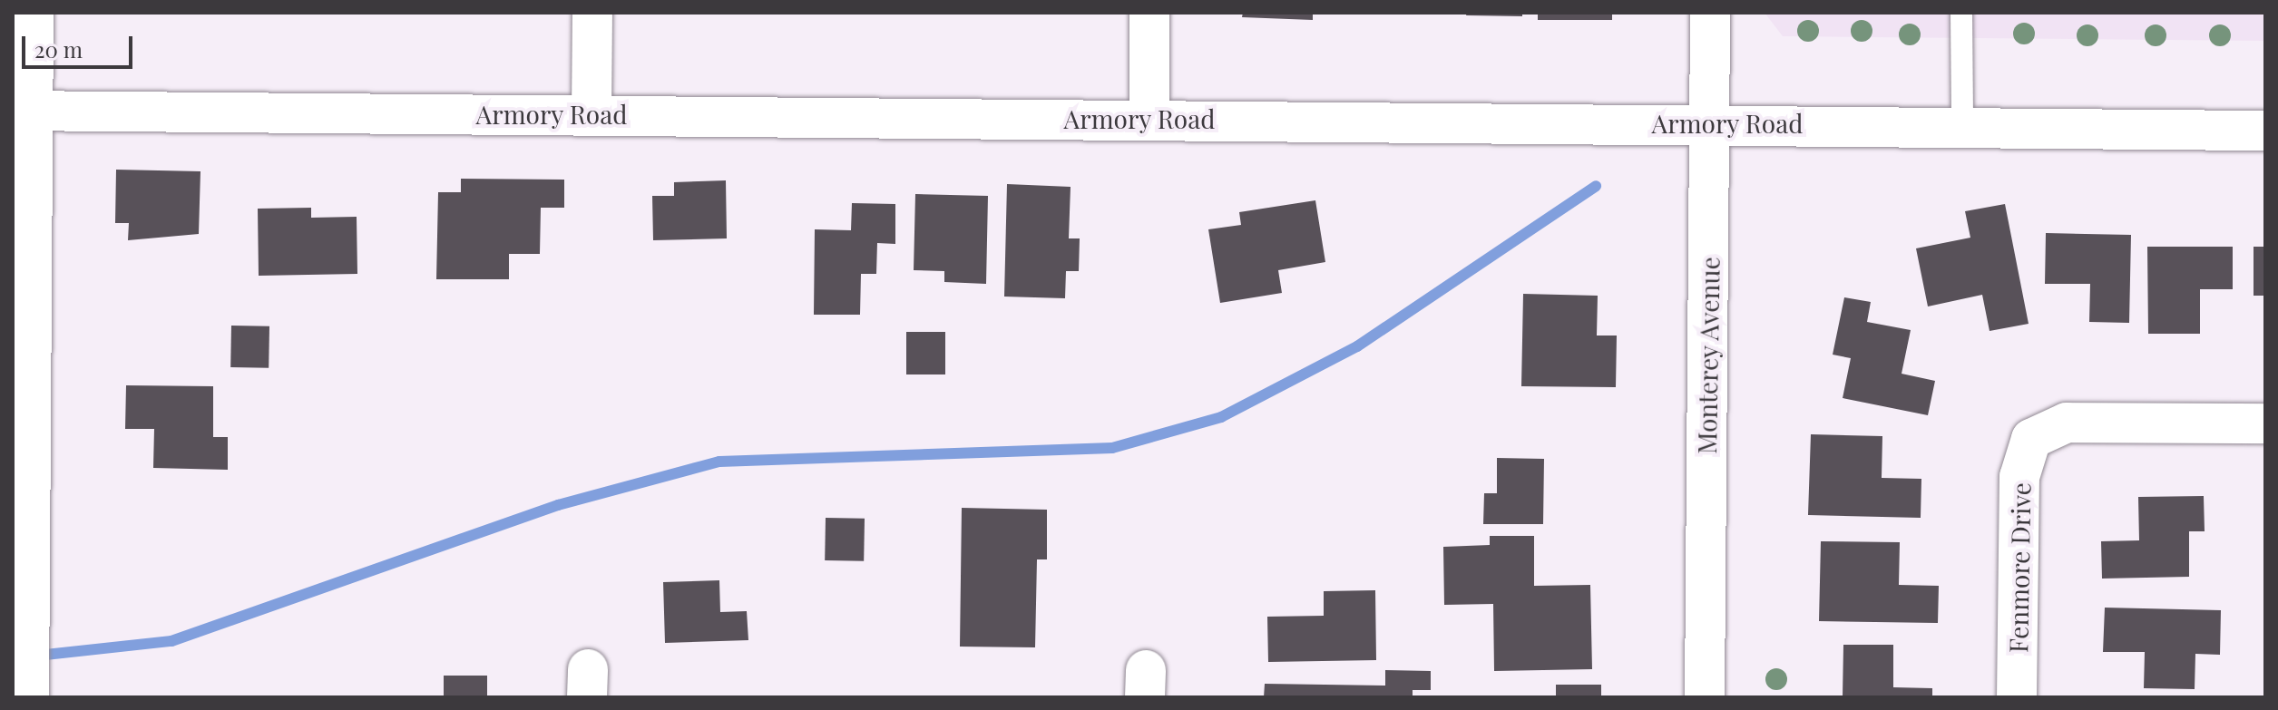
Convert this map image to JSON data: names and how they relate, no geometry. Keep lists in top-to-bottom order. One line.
{"streets":{"main road":["Armory Road","Monterey Avenue","Fenmore Drive"]},"crossings":[["Armory Road","Monterey Avenue"]],"scale_bar":"20 m"}
